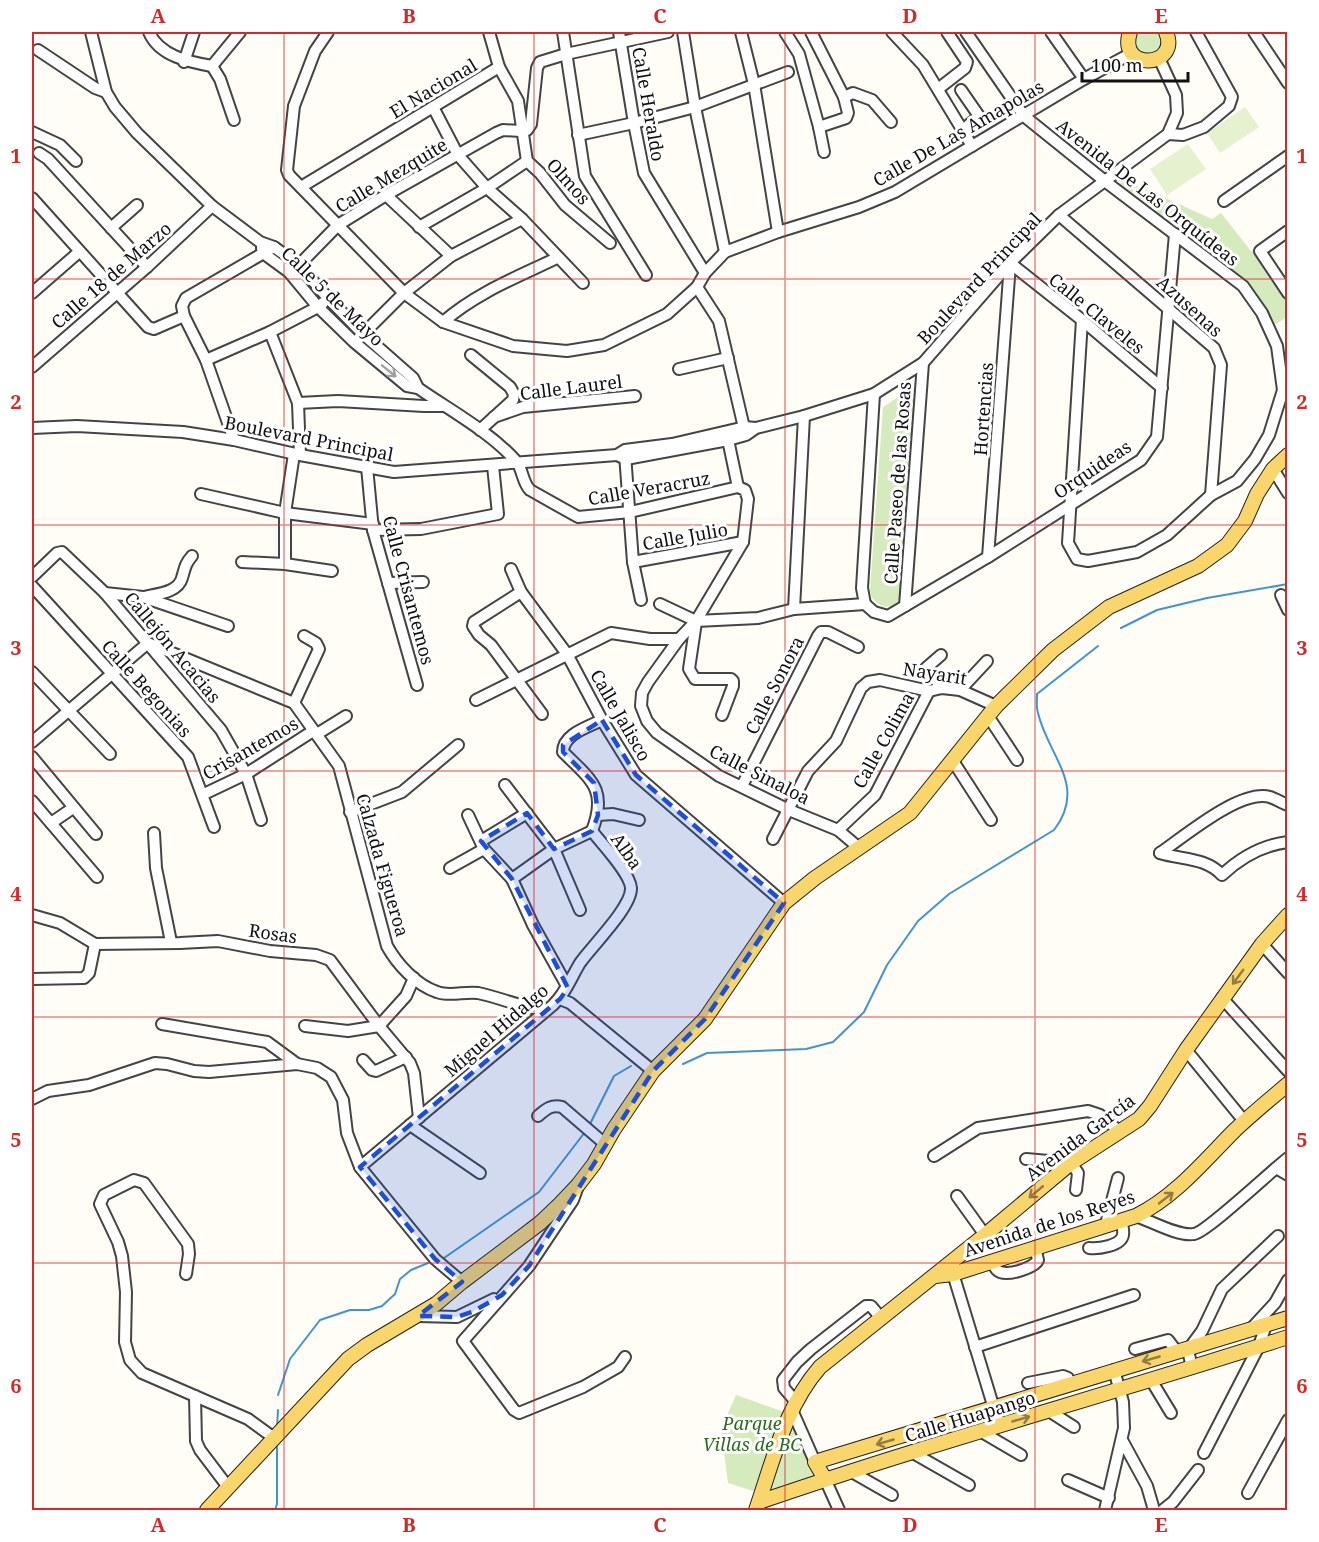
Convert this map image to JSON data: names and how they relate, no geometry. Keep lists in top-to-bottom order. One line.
{"streets":{"main road":["Avenida García","Avenida de los Reyes","Calle Huapango"],"street":["El Nacional","Calle Heraldo","Calle De Las Amapolas","Calle Mezquite","Olmos","Avenida De Las Orquídeas","Calle 18 de Marzo","Boulevard Principal","Calle 5 de Mayo","Azusenas","Calle Claveles","Calle Laurel","Hortencias","Orquideas","Calle Paseo de las Rosas","Calle Veracruz","Calle Julio","Calle Crisantemos","Callejón Acacias","Nayarit","Calle Sonora","Calle Begonias","Calle Jalisco","Calle Colima","Crisantemos","Calle Sinaloa","Alba","Calzada Figueroa","Rosas","Miguel Hidalgo"]},"crossings":[["El Nacional","Calle De Las Amapolas"],["El Nacional","Calle Mezquite"],["El Nacional","Olmos"],["Calle Heraldo","Calle De Las Amapolas"],["Calle De Las Amapolas","Calle Mezquite"],["Calle De Las Amapolas","Avenida De Las Orquídeas"],["Calle Mezquite","Olmos"],["Calle Mezquite","Calle 5 de Mayo"],["Avenida De Las Orquídeas","Boulevard Principal"],["Avenida De Las Orquídeas","Orquideas"],["Calle 18 de Marzo","Calle 5 de Mayo"],["Boulevard Principal","Calle 5 de Mayo"],["Boulevard Principal","Azusenas"],["Boulevard Principal","Calle Claveles"],["Boulevard Principal","Hortencias"],["Boulevard Principal","Calle Paseo de las Rosas"],["Boulevard Principal","Calle Veracruz"],["Boulevard Principal","Calle Crisantemos"],["Calle 5 de Mayo","Calle Laurel"],["Calle 5 de Mayo","Calle Veracruz"],["Azusenas","Orquideas"],["Calle Claveles","Hortencias"],["Calle Claveles","Orquideas"],["Hortencias","Orquideas"],["Orquideas","Calle Paseo de las Rosas"],["Calle Julio","Calle Sinaloa"],["Callejón Acacias","Crisantemos"],["Nayarit","Calle Colima"],["Nayarit","Calle Sinaloa"],["Calle Sonora","Calle Sinaloa"],["Calle Begonias","Crisantemos"],["Calle Colima","Calle Sinaloa"],["Crisantemos","Calzada Figueroa"],["Alba","Miguel Hidalgo"],["Calzada Figueroa","Miguel Hidalgo"],["Rosas","Miguel Hidalgo"],["Avenida García","Avenida de los Reyes"],["Avenida García","Calle Huapango"]],"one_way":["Avenida de los Reyes"],"parks":["Parque Villas de BC"],"scale_bar":"100 m","grid":{"columns":["A","B","C","D","E"],"rows":["1","2","3","4","5","6"]}}
